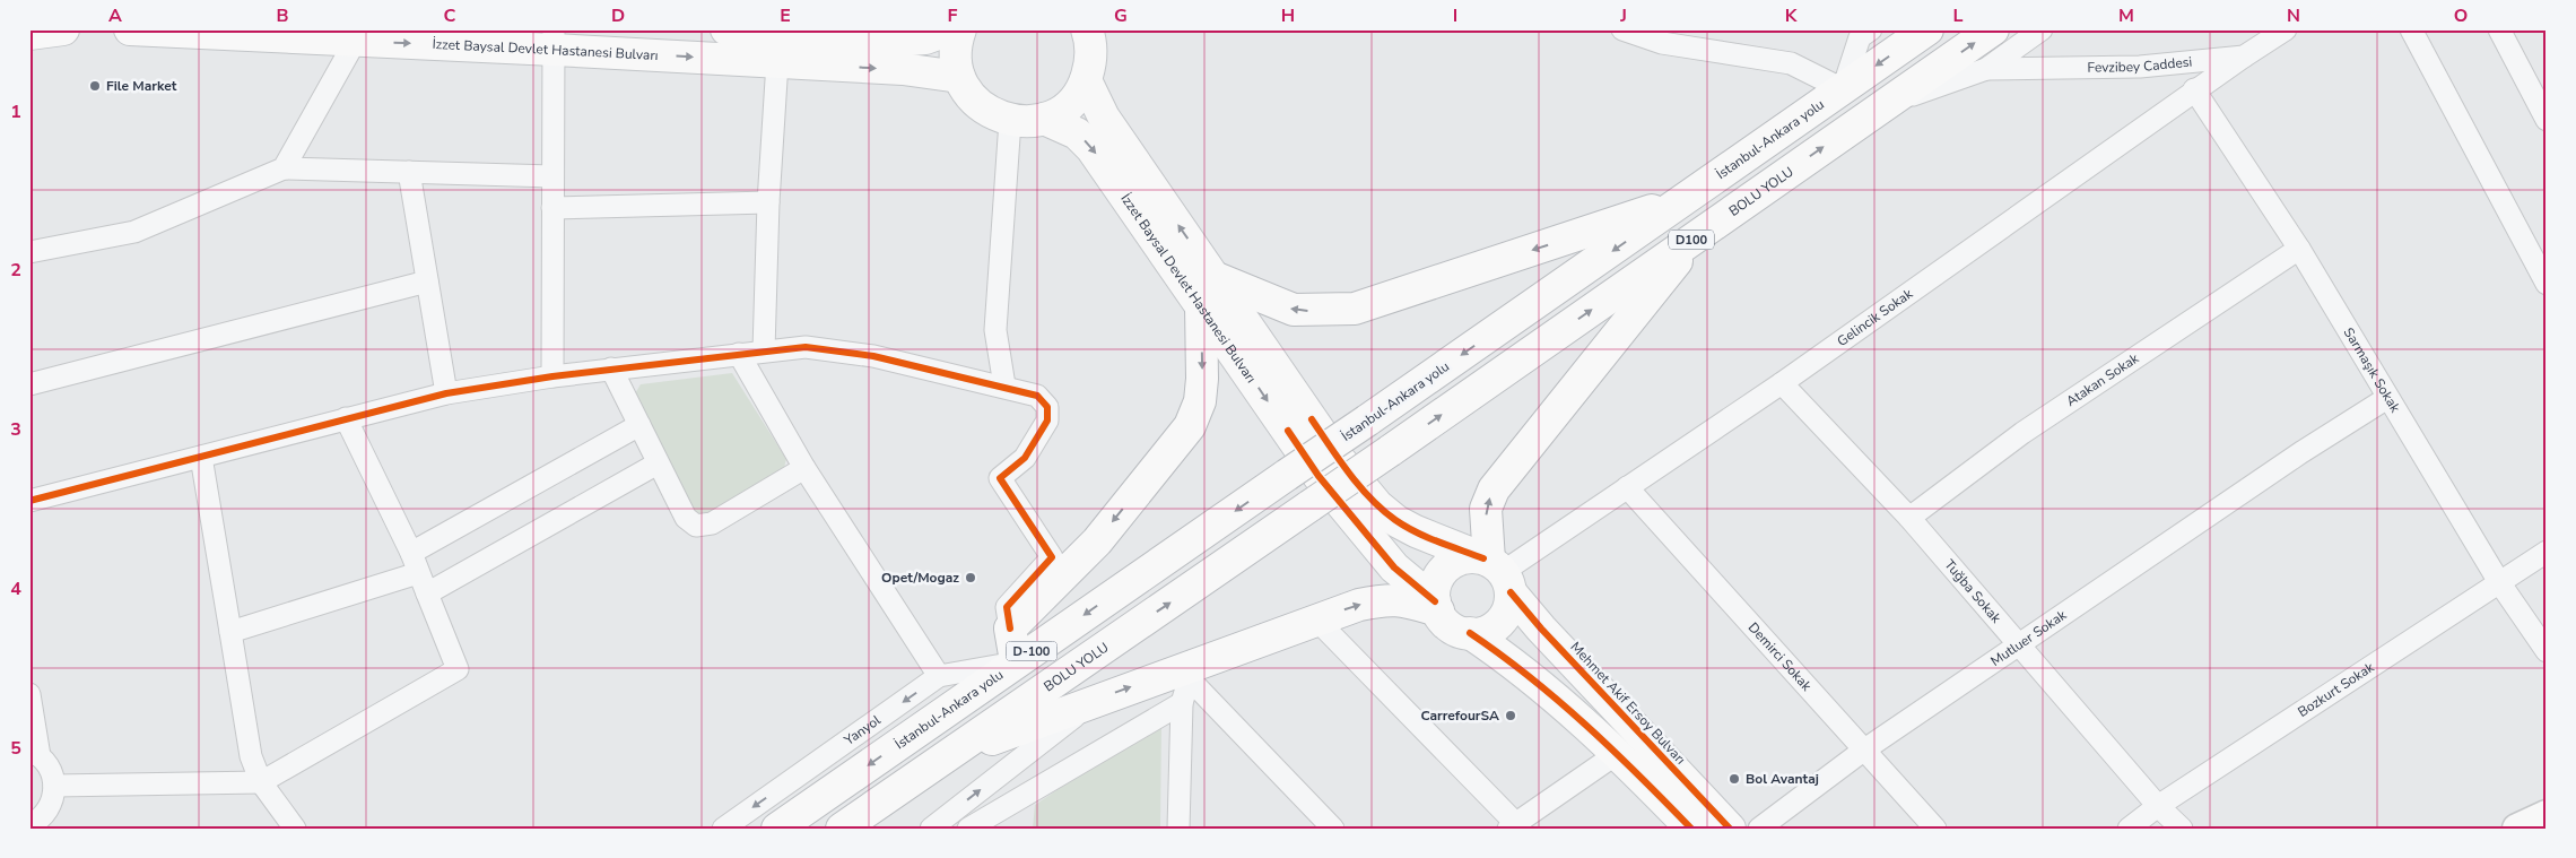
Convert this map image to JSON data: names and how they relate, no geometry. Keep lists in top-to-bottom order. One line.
{"streets":{"main road":["İzzet Baysal Devlet Hastanesi Bulvarı","İstanbul-Ankara yolu","BOLU YOLU","D100","D-100","Mehmet Akif Ersoy Bulvarı"],"street":["Fevzibey Caddesi","Gelincik Sokak","Sarmaşık Sokak","Atakan Sokak","Tuğba Sokak","Mutluer Sokak","Demirci Sokak","Bozkurt Sokak","Yanyol"]},"crossings":[["İzzet Baysal Devlet Hastanesi Bulvarı","Gelincik Sokak"],["İzzet Baysal Devlet Hastanesi Bulvarı","Mehmet Akif Ersoy Bulvarı"],["Fevzibey Caddesi","Gelincik Sokak"],["İstanbul-Ankara yolu","Yanyol"],["Gelincik Sokak","Sarmaşık Sokak"],["Gelincik Sokak","Tuğba Sokak"],["Gelincik Sokak","Demirci Sokak"],["Gelincik Sokak","Mehmet Akif Ersoy Bulvarı"],["Sarmaşık Sokak","Atakan Sokak"],["Sarmaşık Sokak","Mutluer Sokak"],["Sarmaşık Sokak","Bozkurt Sokak"],["Atakan Sokak","Tuğba Sokak"],["Tuğba Sokak","Mutluer Sokak"],["Tuğba Sokak","Bozkurt Sokak"],["Mutluer Sokak","Demirci Sokak"]],"places":["File Market","Opet/Mogaz","CarrefourSA","Bol Avantaj"],"grid":{"columns":["A","B","C","D","E","F","G","H","I","J","K","L","M","N","O"],"rows":["1","2","3","4","5"]}}
